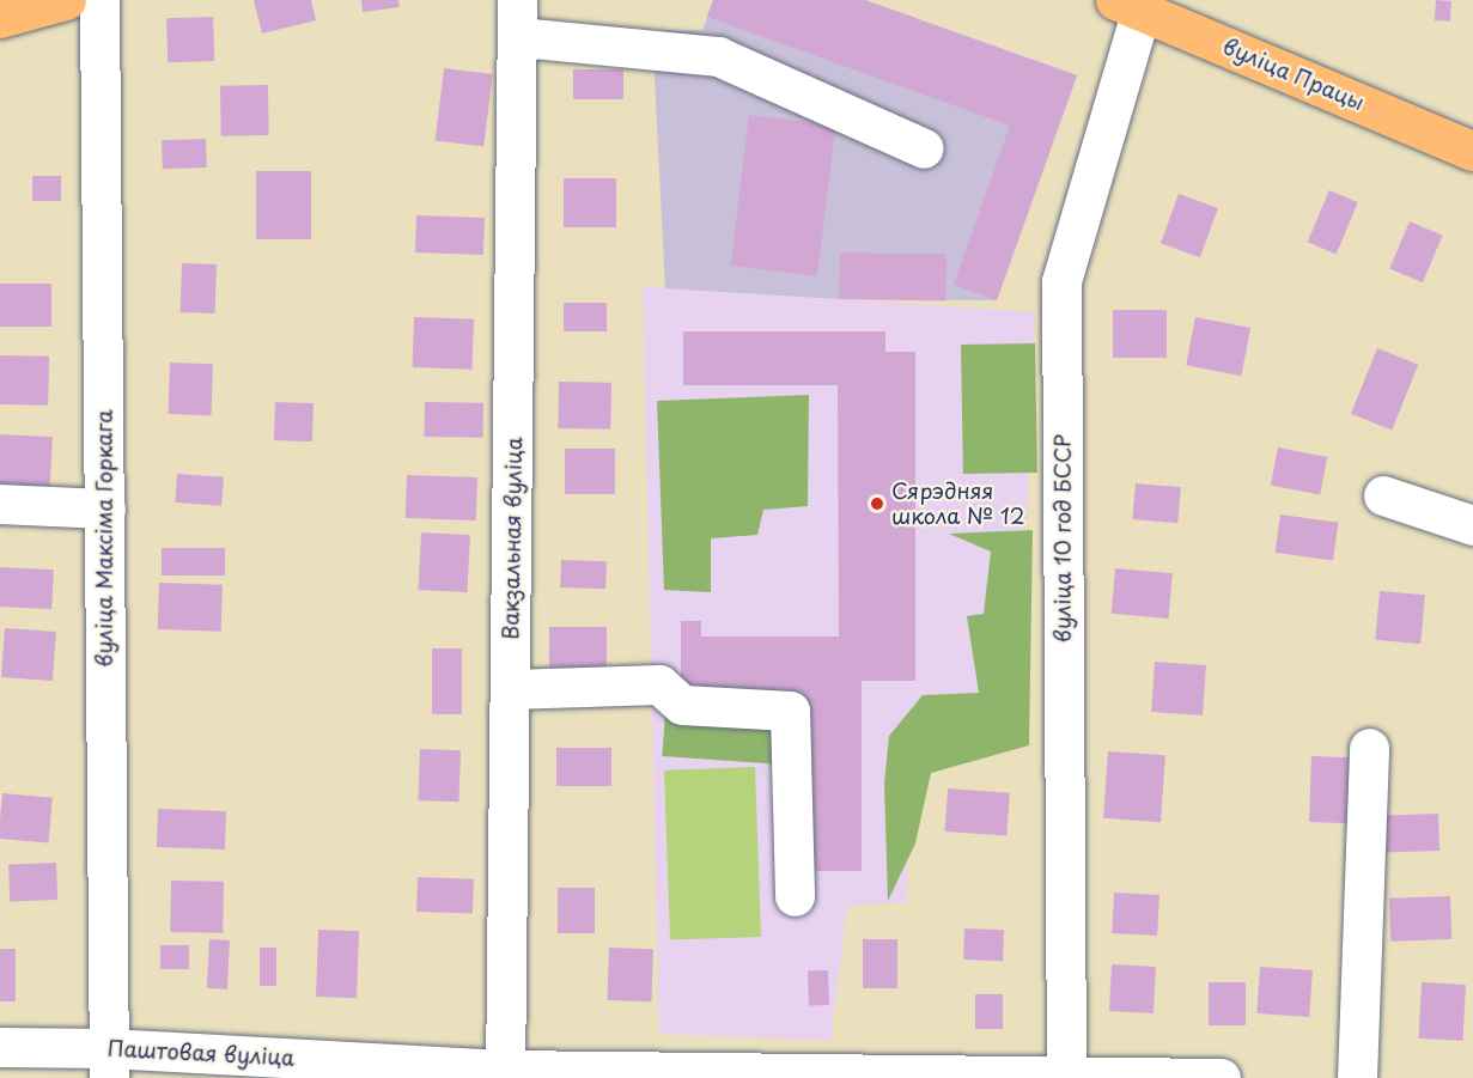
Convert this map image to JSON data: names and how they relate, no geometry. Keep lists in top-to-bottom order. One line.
{"streets":{"main road":["вуліца Працы"],"street":["вуліца Максіма Горкага","Вакзальная вуліца","вуліца 10 год БССР","Паштовая вуліца"]},"crossings":[["вуліца Працы","вуліца 10 год БССР"],["вуліца Максіма Горкага","Паштовая вуліца"],["Вакзальная вуліца","Паштовая вуліца"],["вуліца 10 год БССР","Паштовая вуліца"]],"places":["Сярэдняя школа № 12"]}
